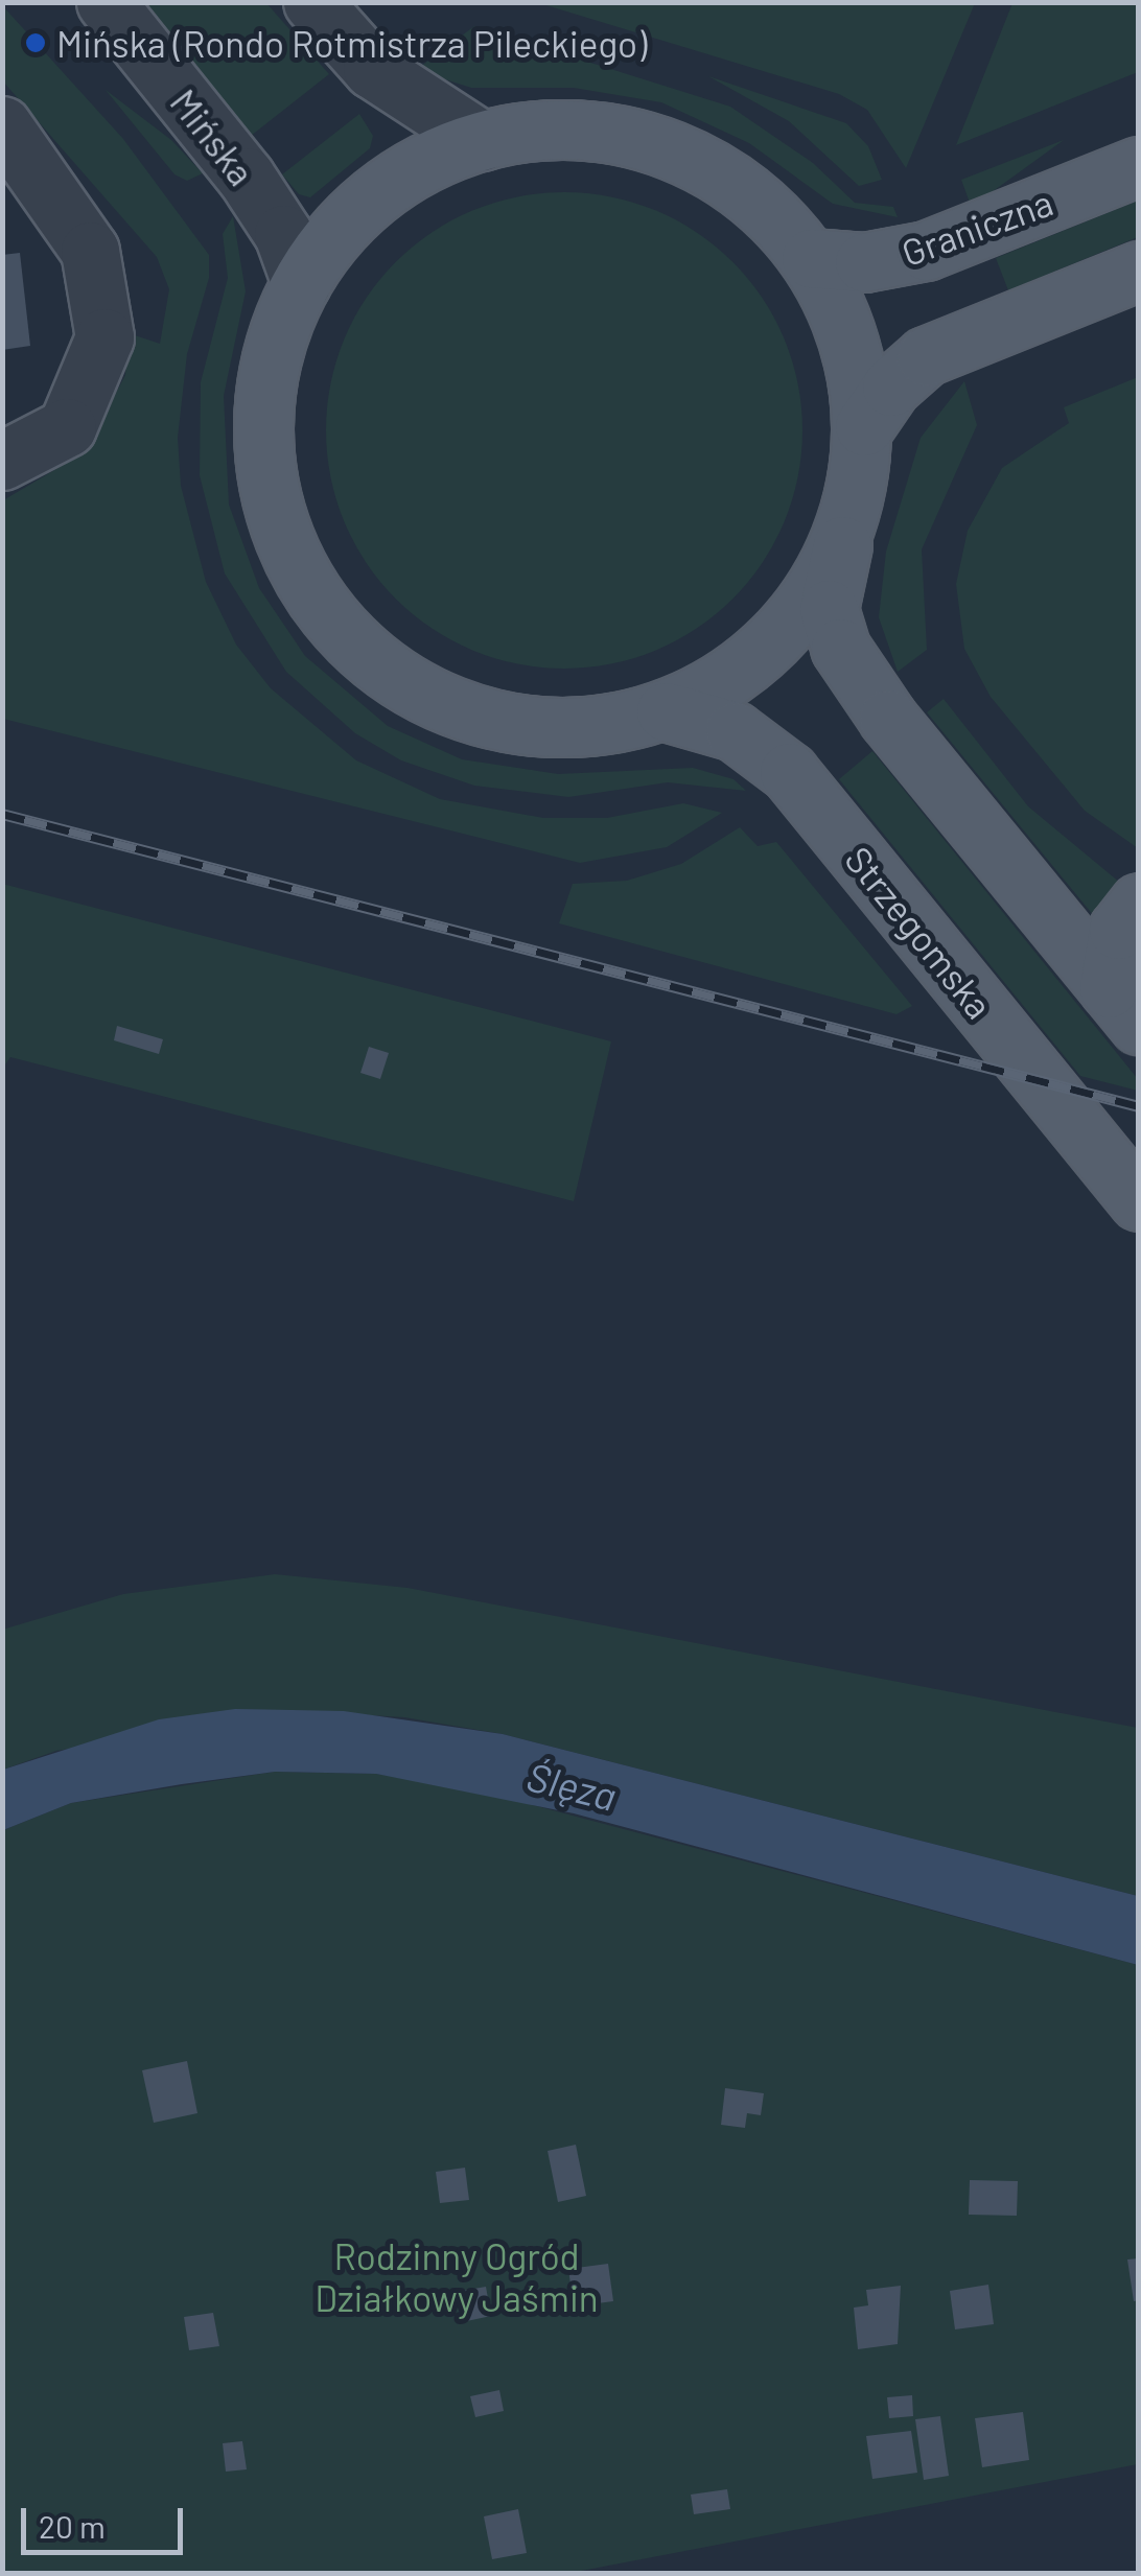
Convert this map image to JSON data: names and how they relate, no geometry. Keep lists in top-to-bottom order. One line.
{"streets":{"main road":["Graniczna","Strzegomska"],"street":["Mińska"]},"water":["Ślęza"],"parks":["Rodzinny Ogród Działkowy Jaśmin"],"places":["Mińska (Rondo Rotmistrza Pileckiego)"],"scale_bar":"20 m"}
